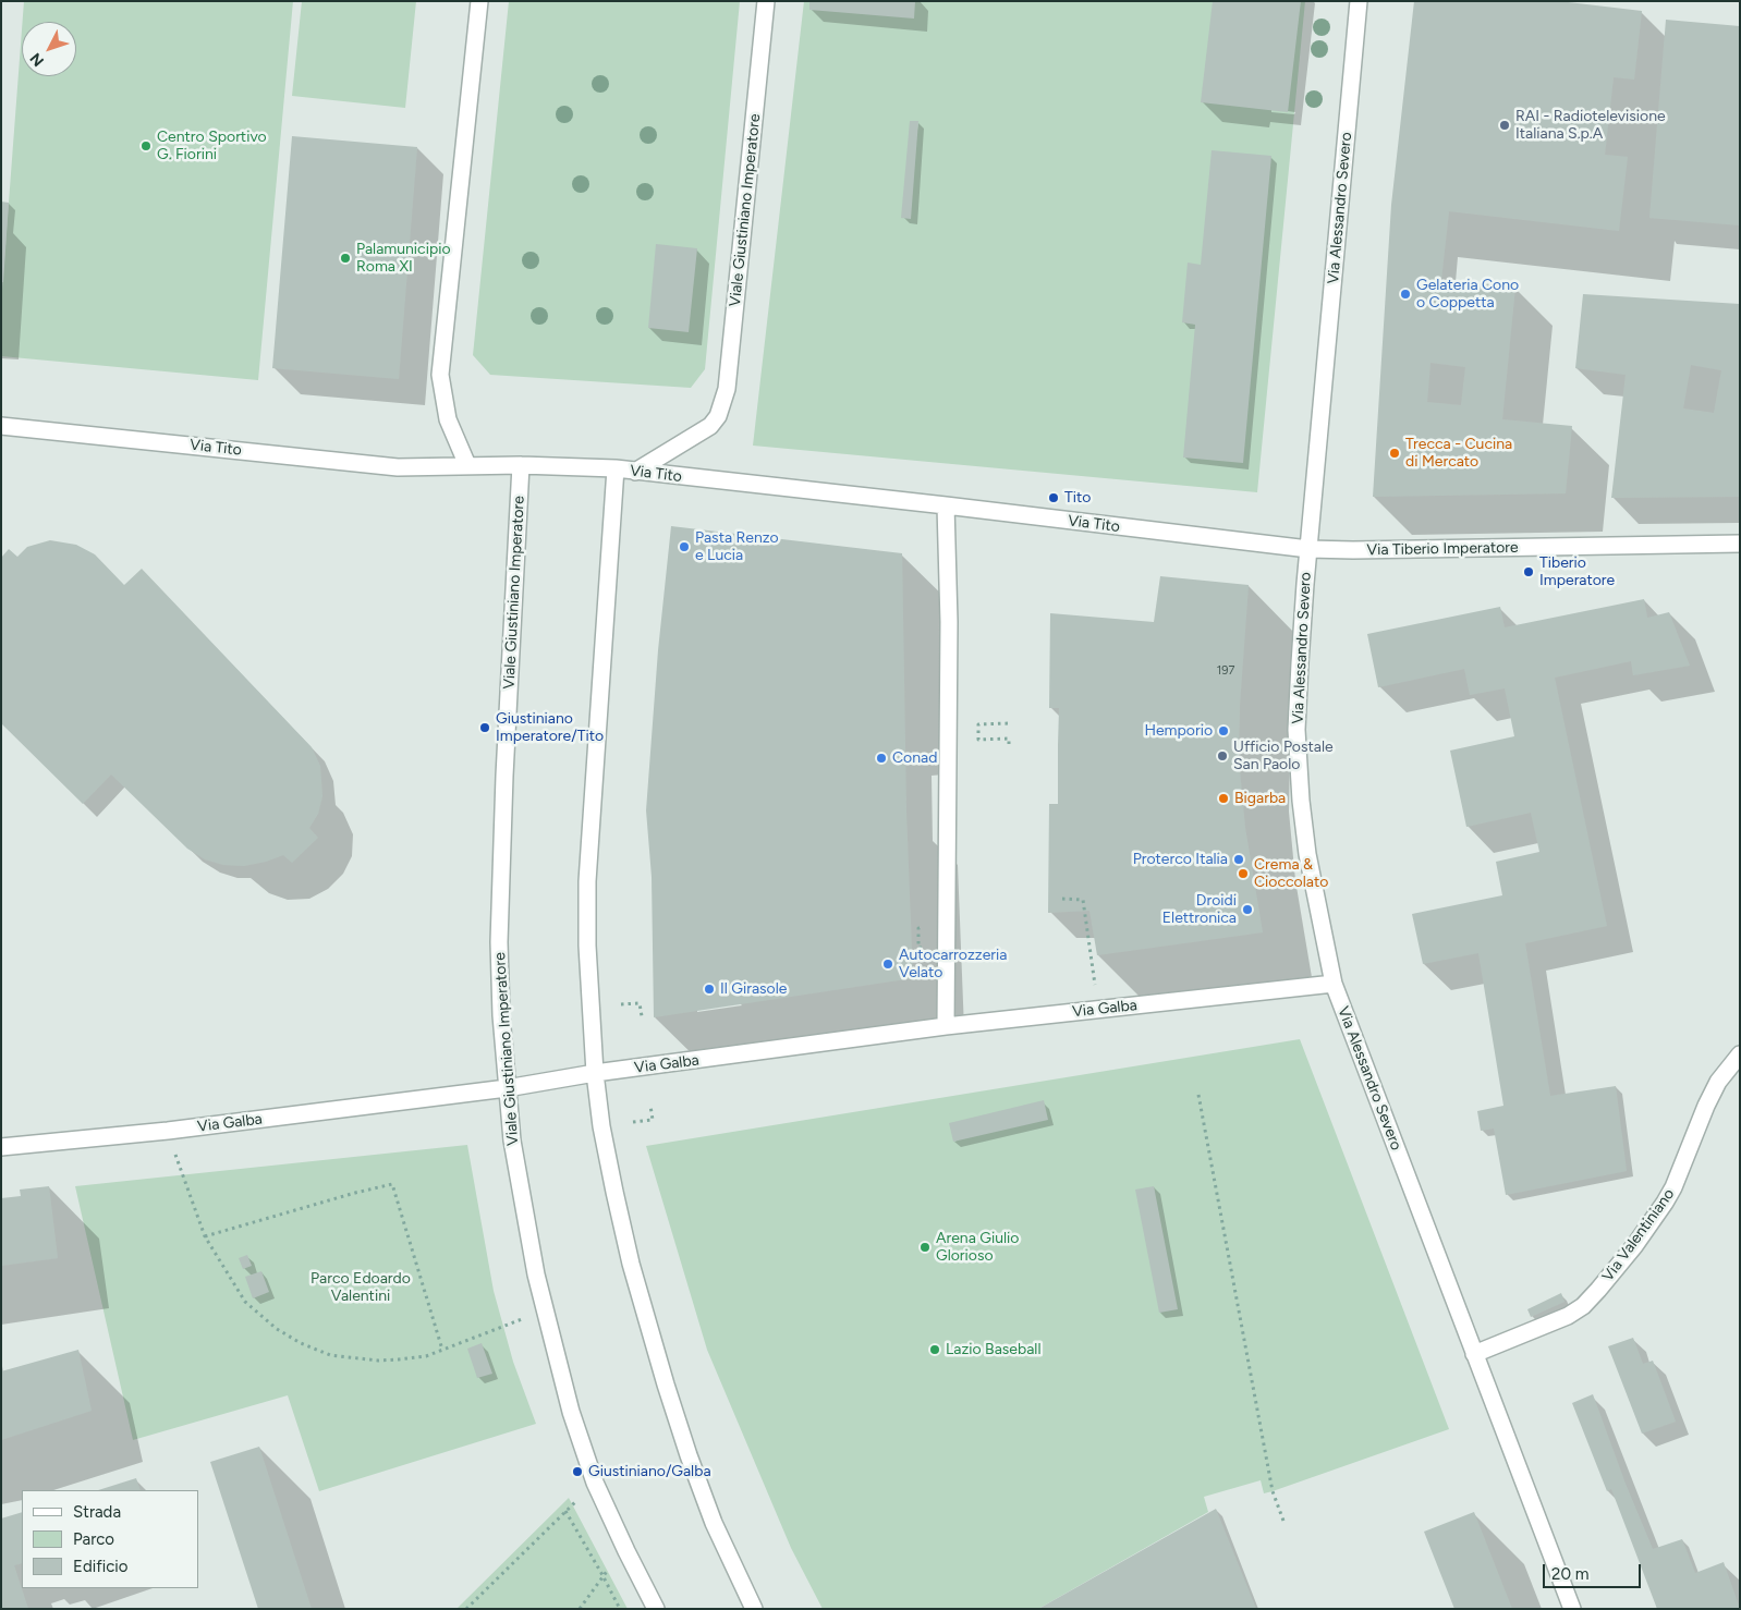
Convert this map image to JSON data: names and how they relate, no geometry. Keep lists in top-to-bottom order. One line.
{"streets":{"street":["Via Alessandro Severo","Viale Giustiniano Imperatore","Via Tito","Via Tiberio Imperatore","Via Galba","Via Valentiniano"]},"crossings":[["Via Alessandro Severo","Via Tito"],["Via Alessandro Severo","Via Tiberio Imperatore"],["Via Alessandro Severo","Via Galba"],["Via Alessandro Severo","Via Valentiniano"],["Viale Giustiniano Imperatore","Via Tito"],["Viale Giustiniano Imperatore","Via Galba"],["Via Tito","Via Tiberio Imperatore"]],"parks":["Parco Edoardo Valentini"],"places":["RAI - Radiotelevisione Italiana S.p.A","Centro Sportivo G. Fiorini","Palamunicipio Roma XI","Gelateria Cono o Coppetta","Trecca - Cucina di Mercato","Tito","Pasta Renzo e Lucia","Tiberio Imperatore","Giustiniano Imperatore/Tito","Hemporio","Ufficio Postale San Paolo","Conad","Bigarba","Proterco Italia","Crema & Cioccolato","Droidi Elettronica","Autocarrozzeria Velato","Il Girasole","Arena Giulio Glorioso","Lazio Baseball","Giustiniano/Galba"],"house_numbers":["197"],"legend":["Strada","Parco","Edificio"],"scale_bar":"20 m","north":"bottom left"}
